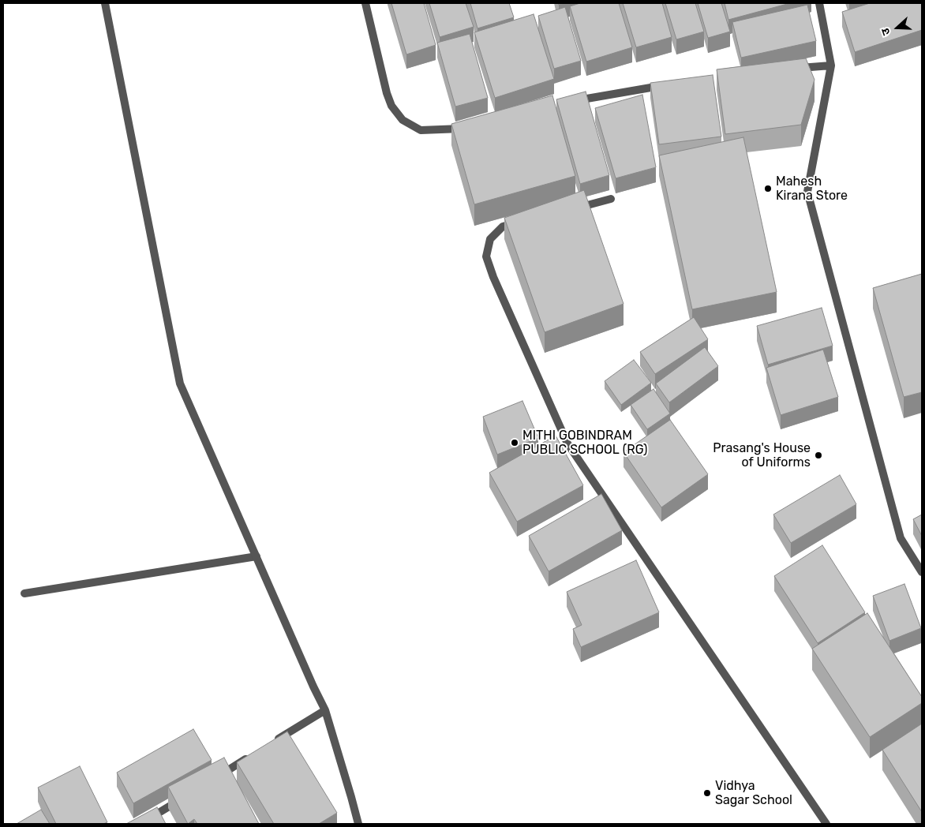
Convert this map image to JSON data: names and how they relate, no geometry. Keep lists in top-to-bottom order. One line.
{"places":["Mahesh Kirana Store","MITHI GOBINDRAM PUBLIC SCHOOL (RG)","Prasang's House of Uniforms","Vidhya Sagar School"],"north":"left"}
